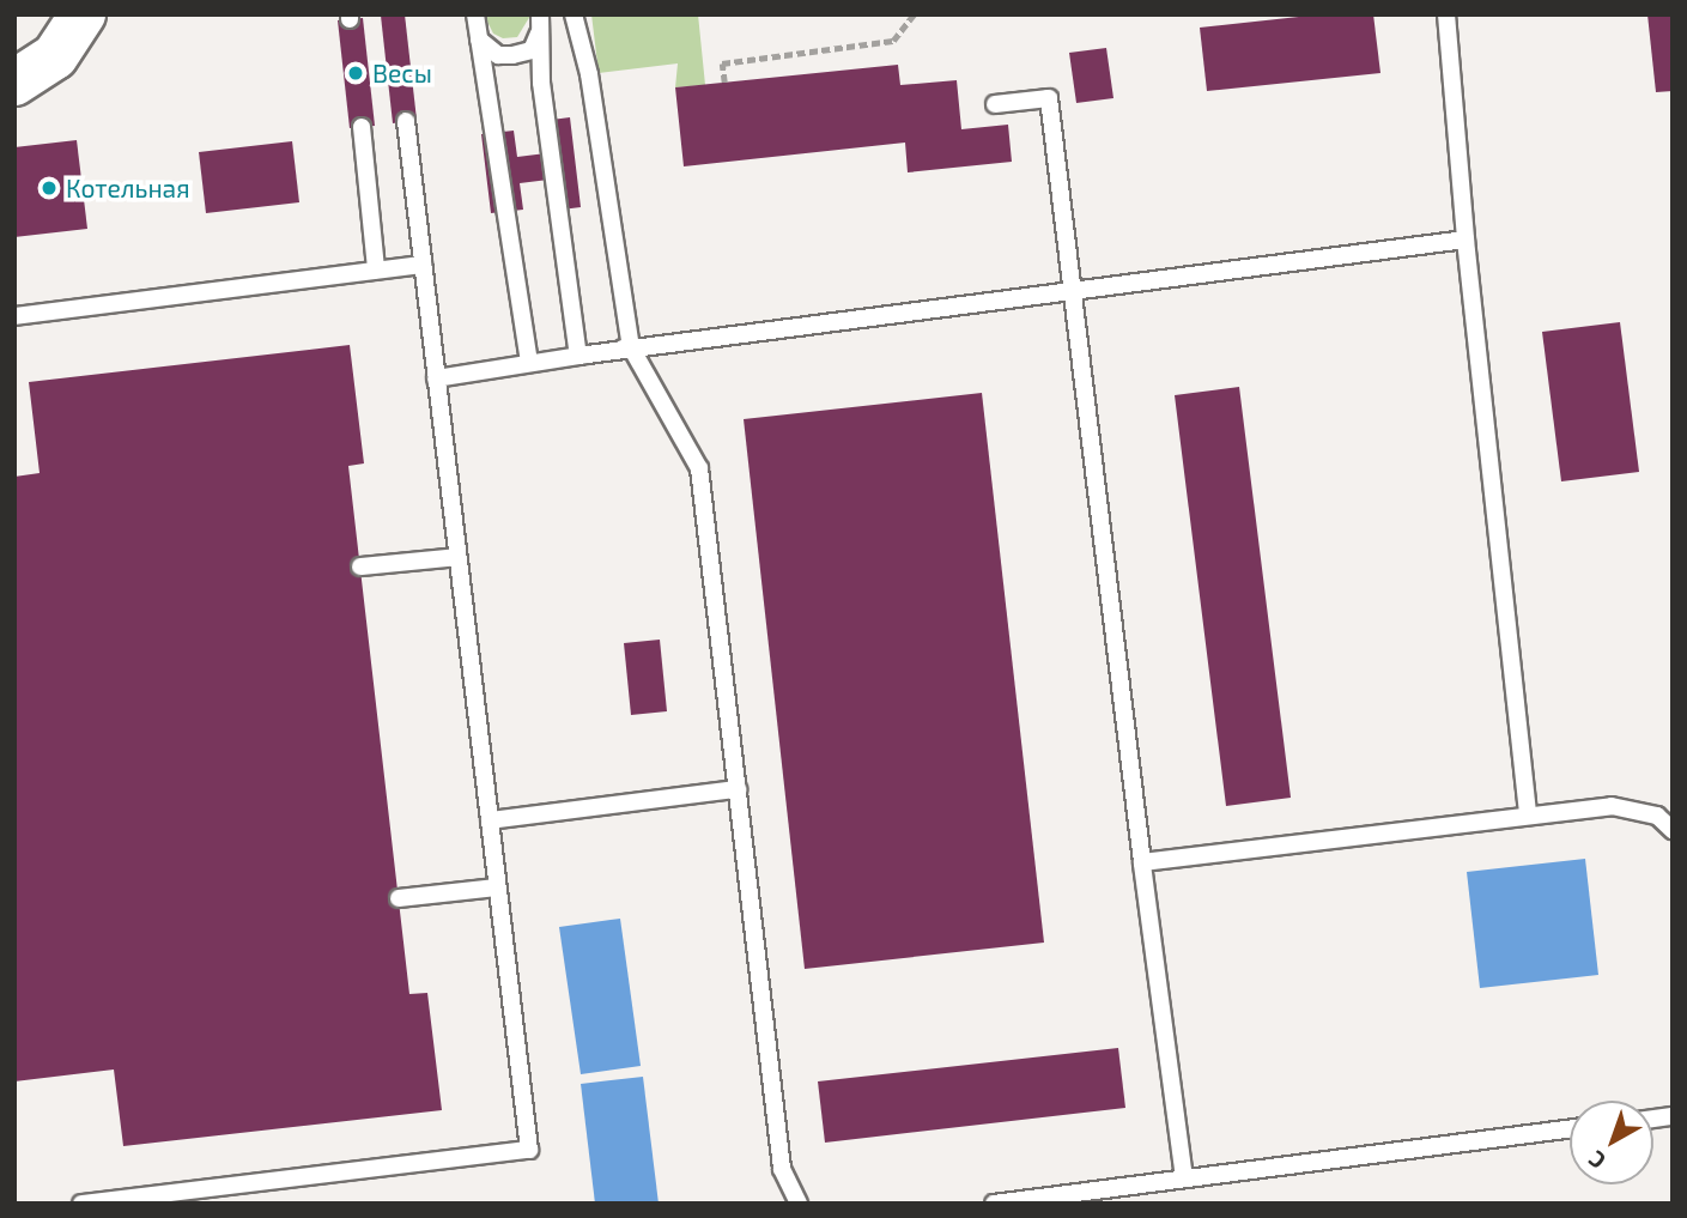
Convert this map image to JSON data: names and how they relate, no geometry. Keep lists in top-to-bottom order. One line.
{"places":["Весы","Котельная"],"north":"bottom left"}
